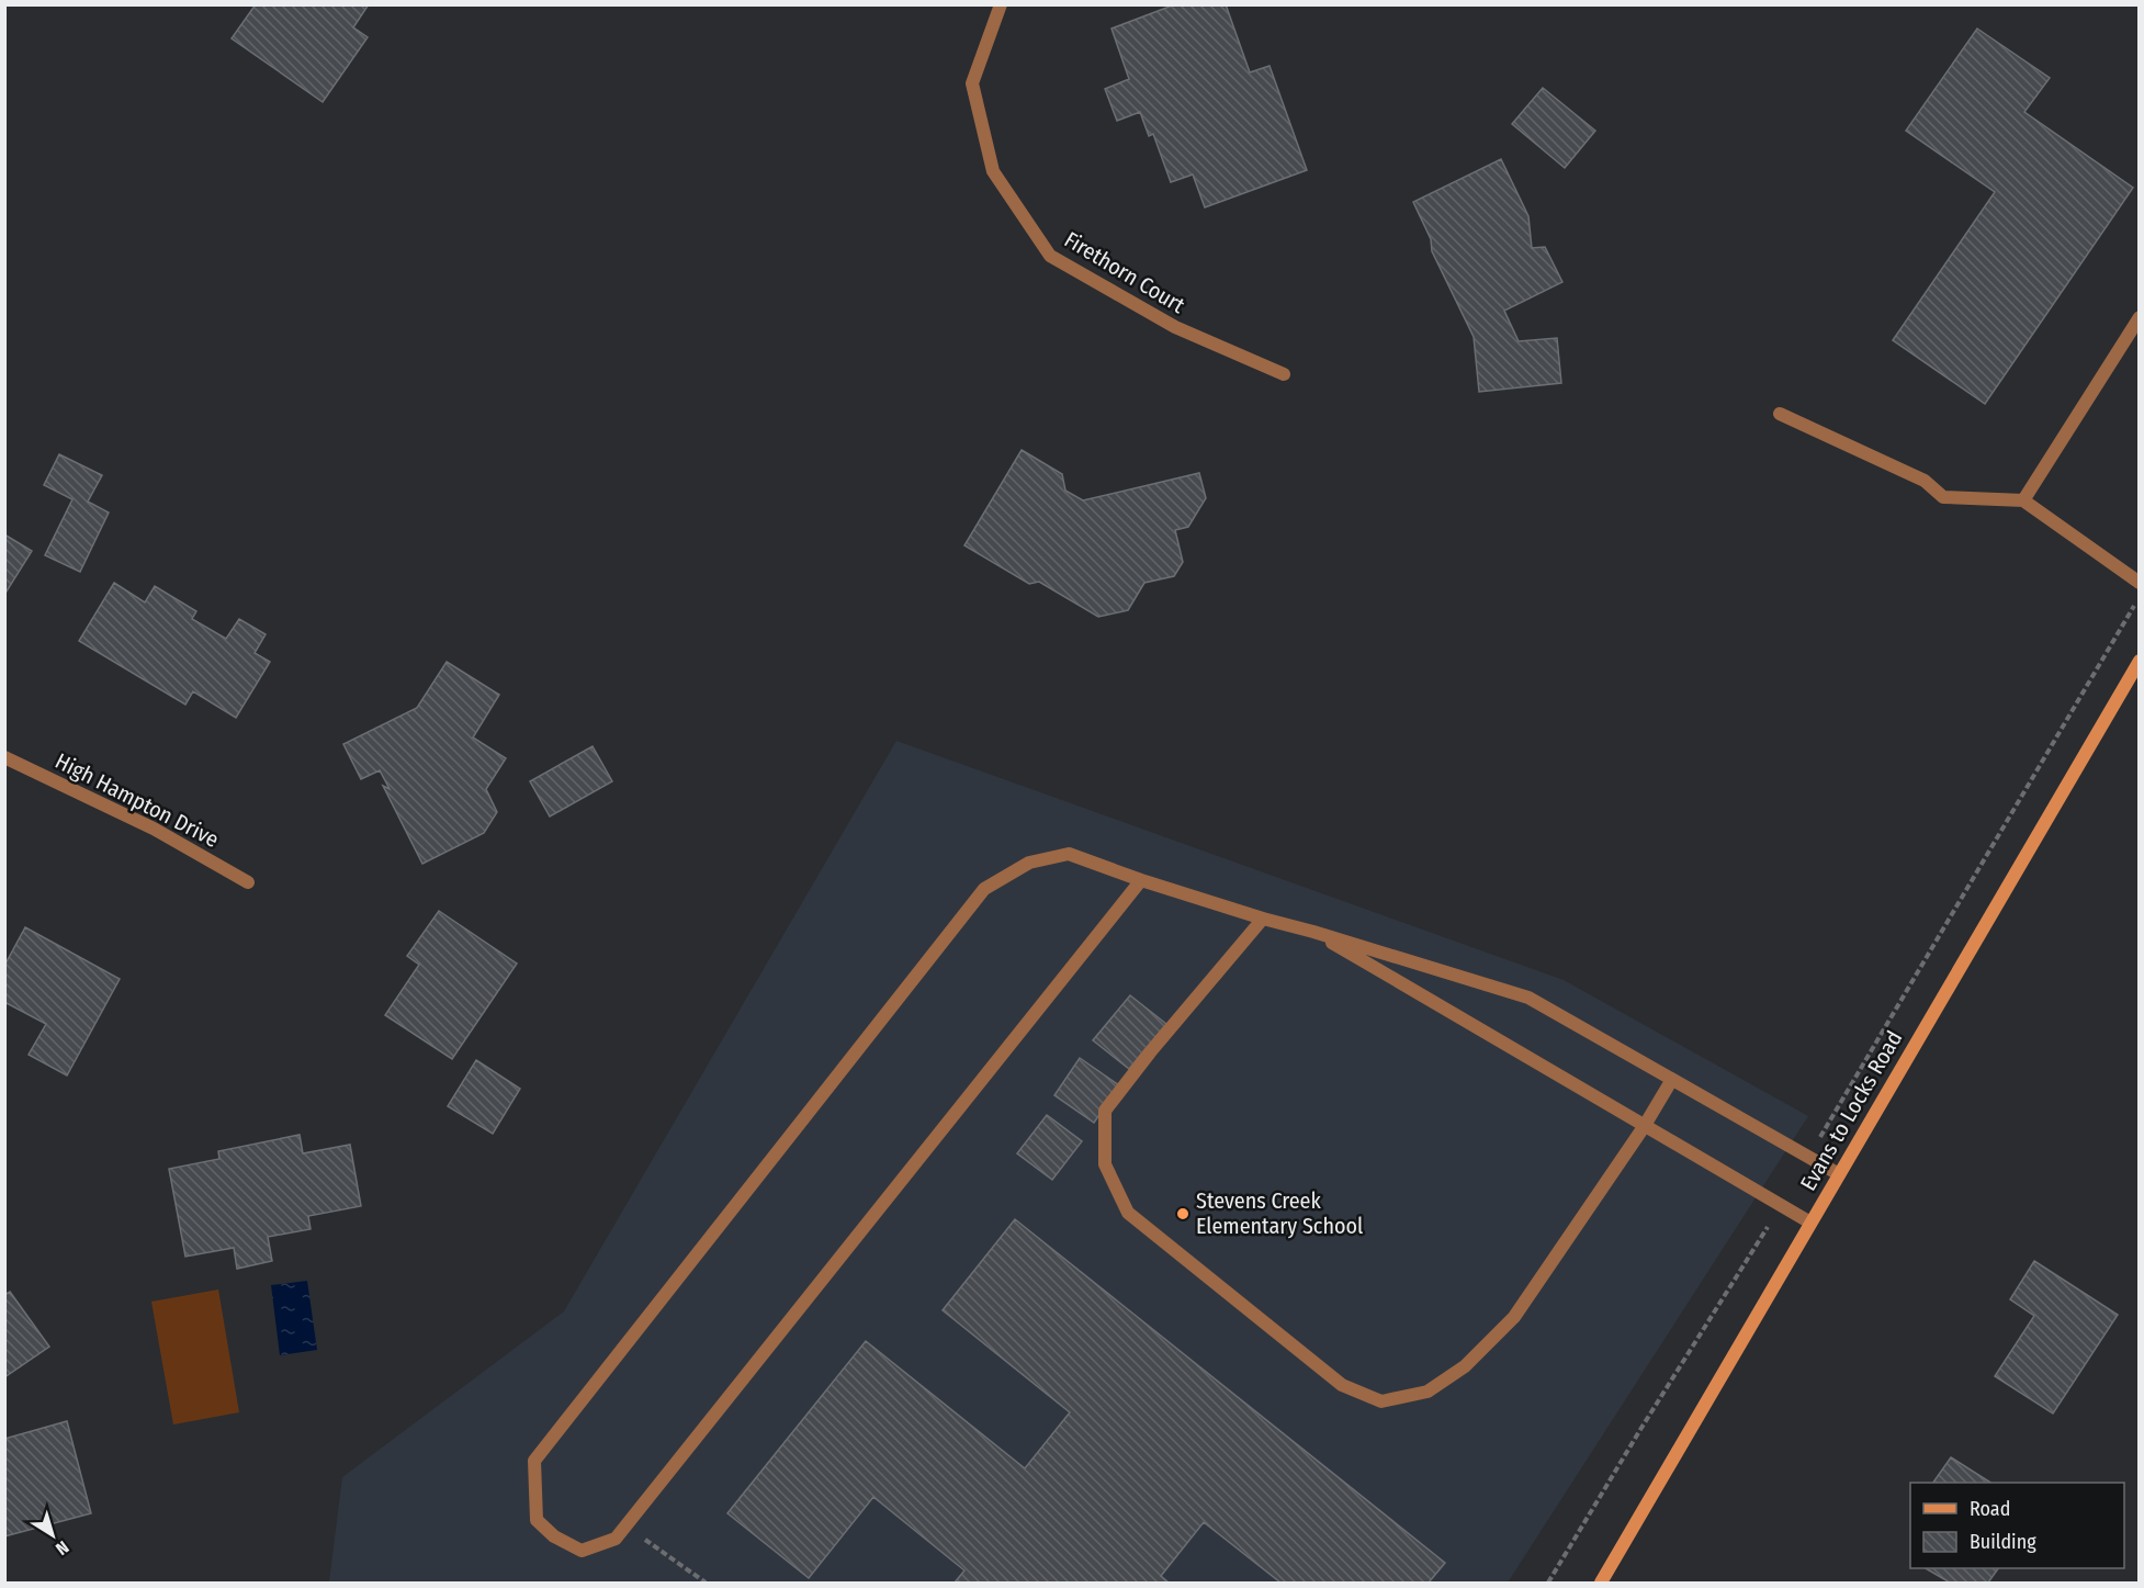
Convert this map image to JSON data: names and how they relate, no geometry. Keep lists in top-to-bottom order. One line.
{"streets":{"street":["Firethorn Court","High Hampton Drive","Evans to Locks Road"]},"places":["Stevens Creek Elementary School"],"legend":["Road","Building"],"north":"bottom right"}
